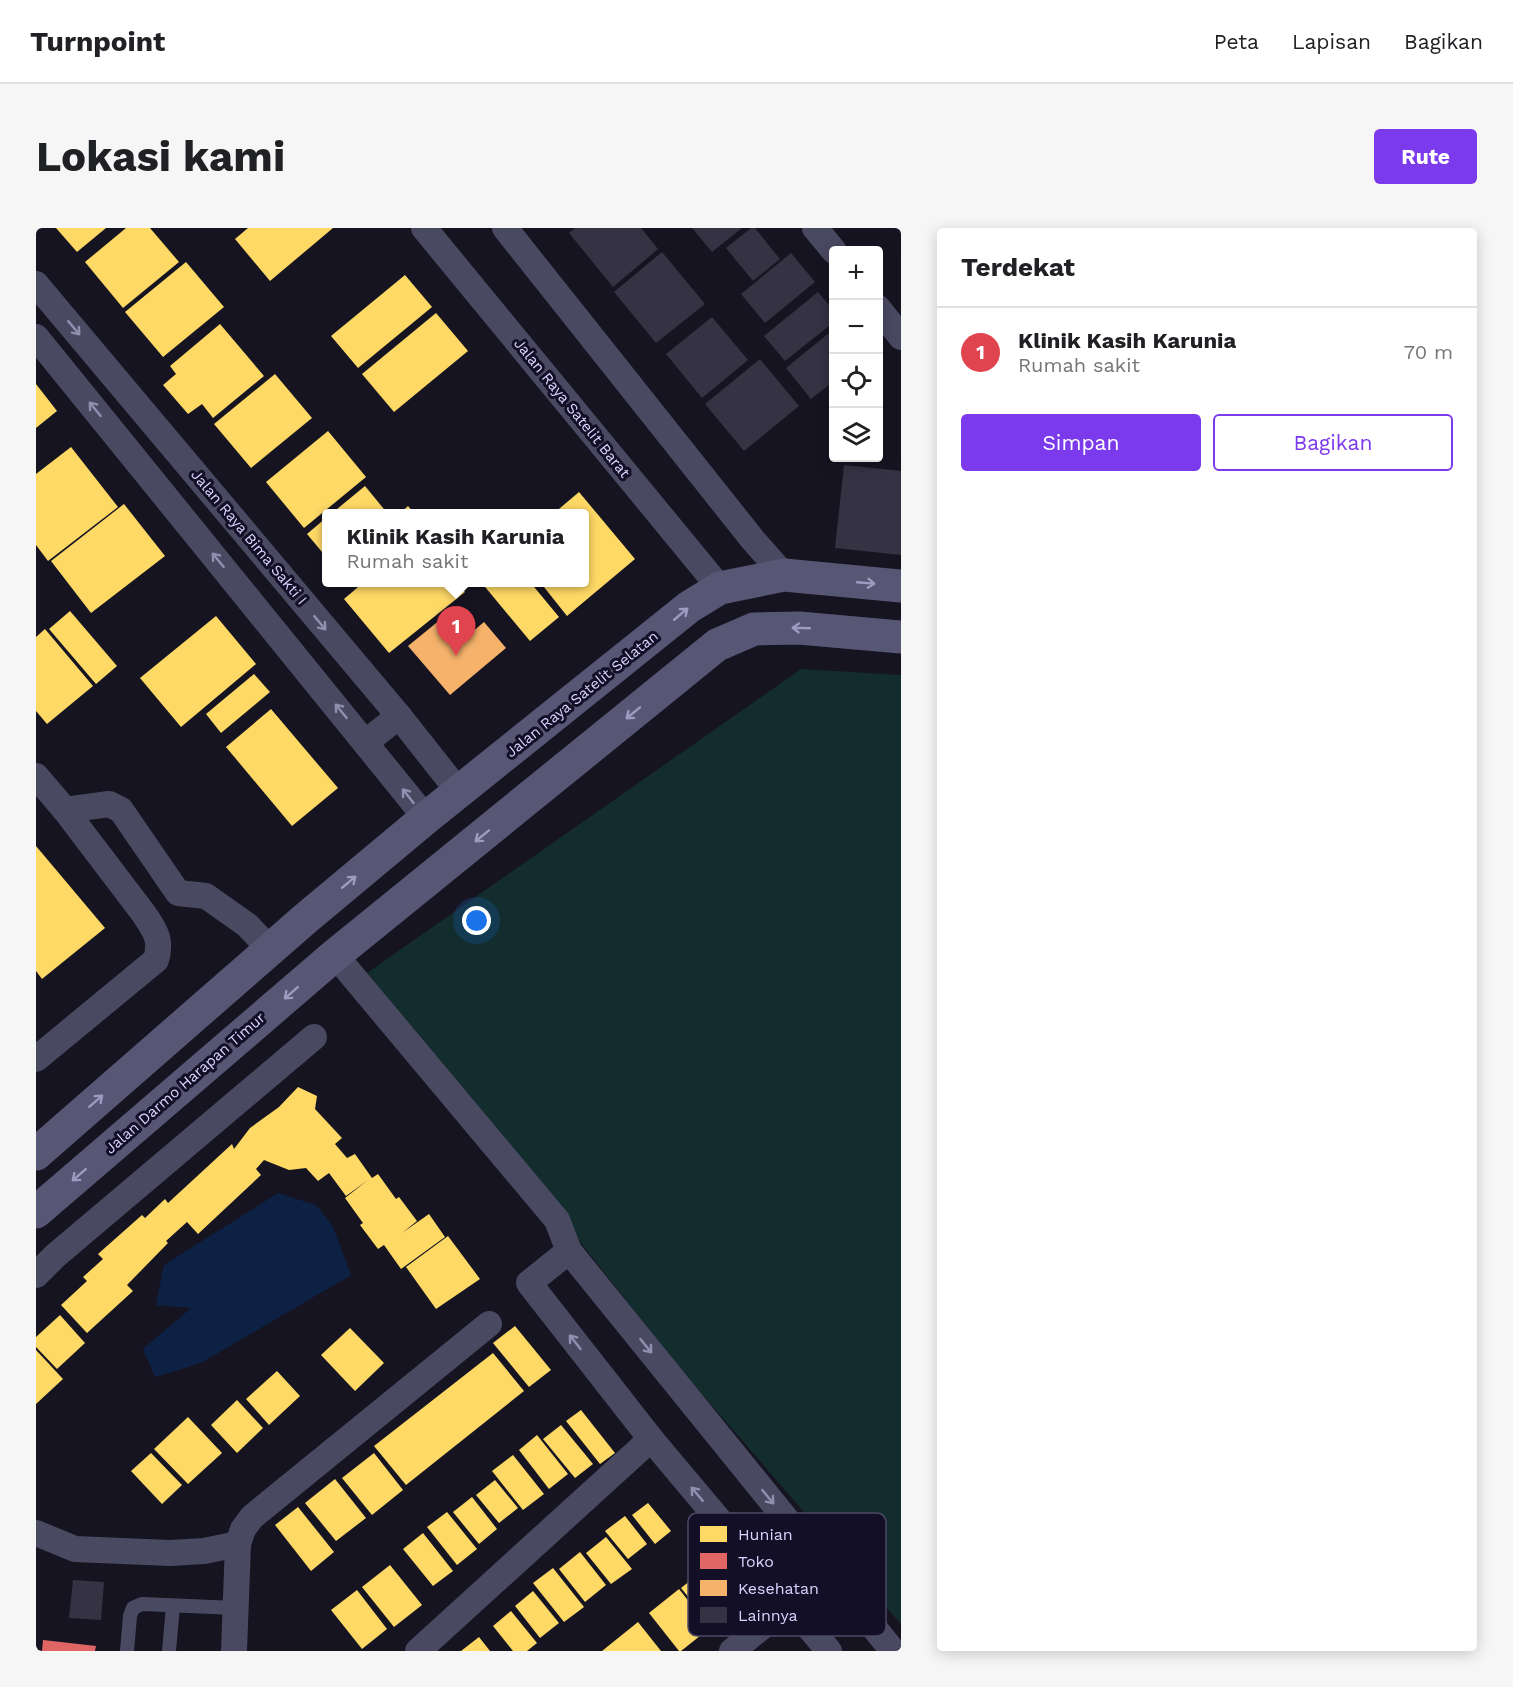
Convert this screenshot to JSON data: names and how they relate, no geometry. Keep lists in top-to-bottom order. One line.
{"streets":{"main road":["Jalan Raya Satelit Selatan","Jalan Darmo Harapan Timur"],"street":["Jalan Raya Satelit Barat","Jalan Raya Bima Sakti I"]},"crossings":[["Jalan Raya Satelit Barat","Jalan Raya Satelit Selatan"],["Jalan Raya Bima Sakti I","Jalan Raya Satelit Selatan"]],"legend":["Hunian","Toko","Kesehatan","Lainnya"],"page":{"header":"Turnpoint","nav":["Peta","Lapisan","Bagikan"],"buttons":["Rute",["Simpan","Bagikan"]],"title":"Lokasi kami","heading":"Terdekat","map_buttons":["+","−"],"list":[{"mark":"1","name":"Klinik Kasih Karunia","note":"Rumah sakit","value":"70 m"}],"popup":["Klinik Kasih Karunia","Rumah sakit"],"pins":"1"}}
